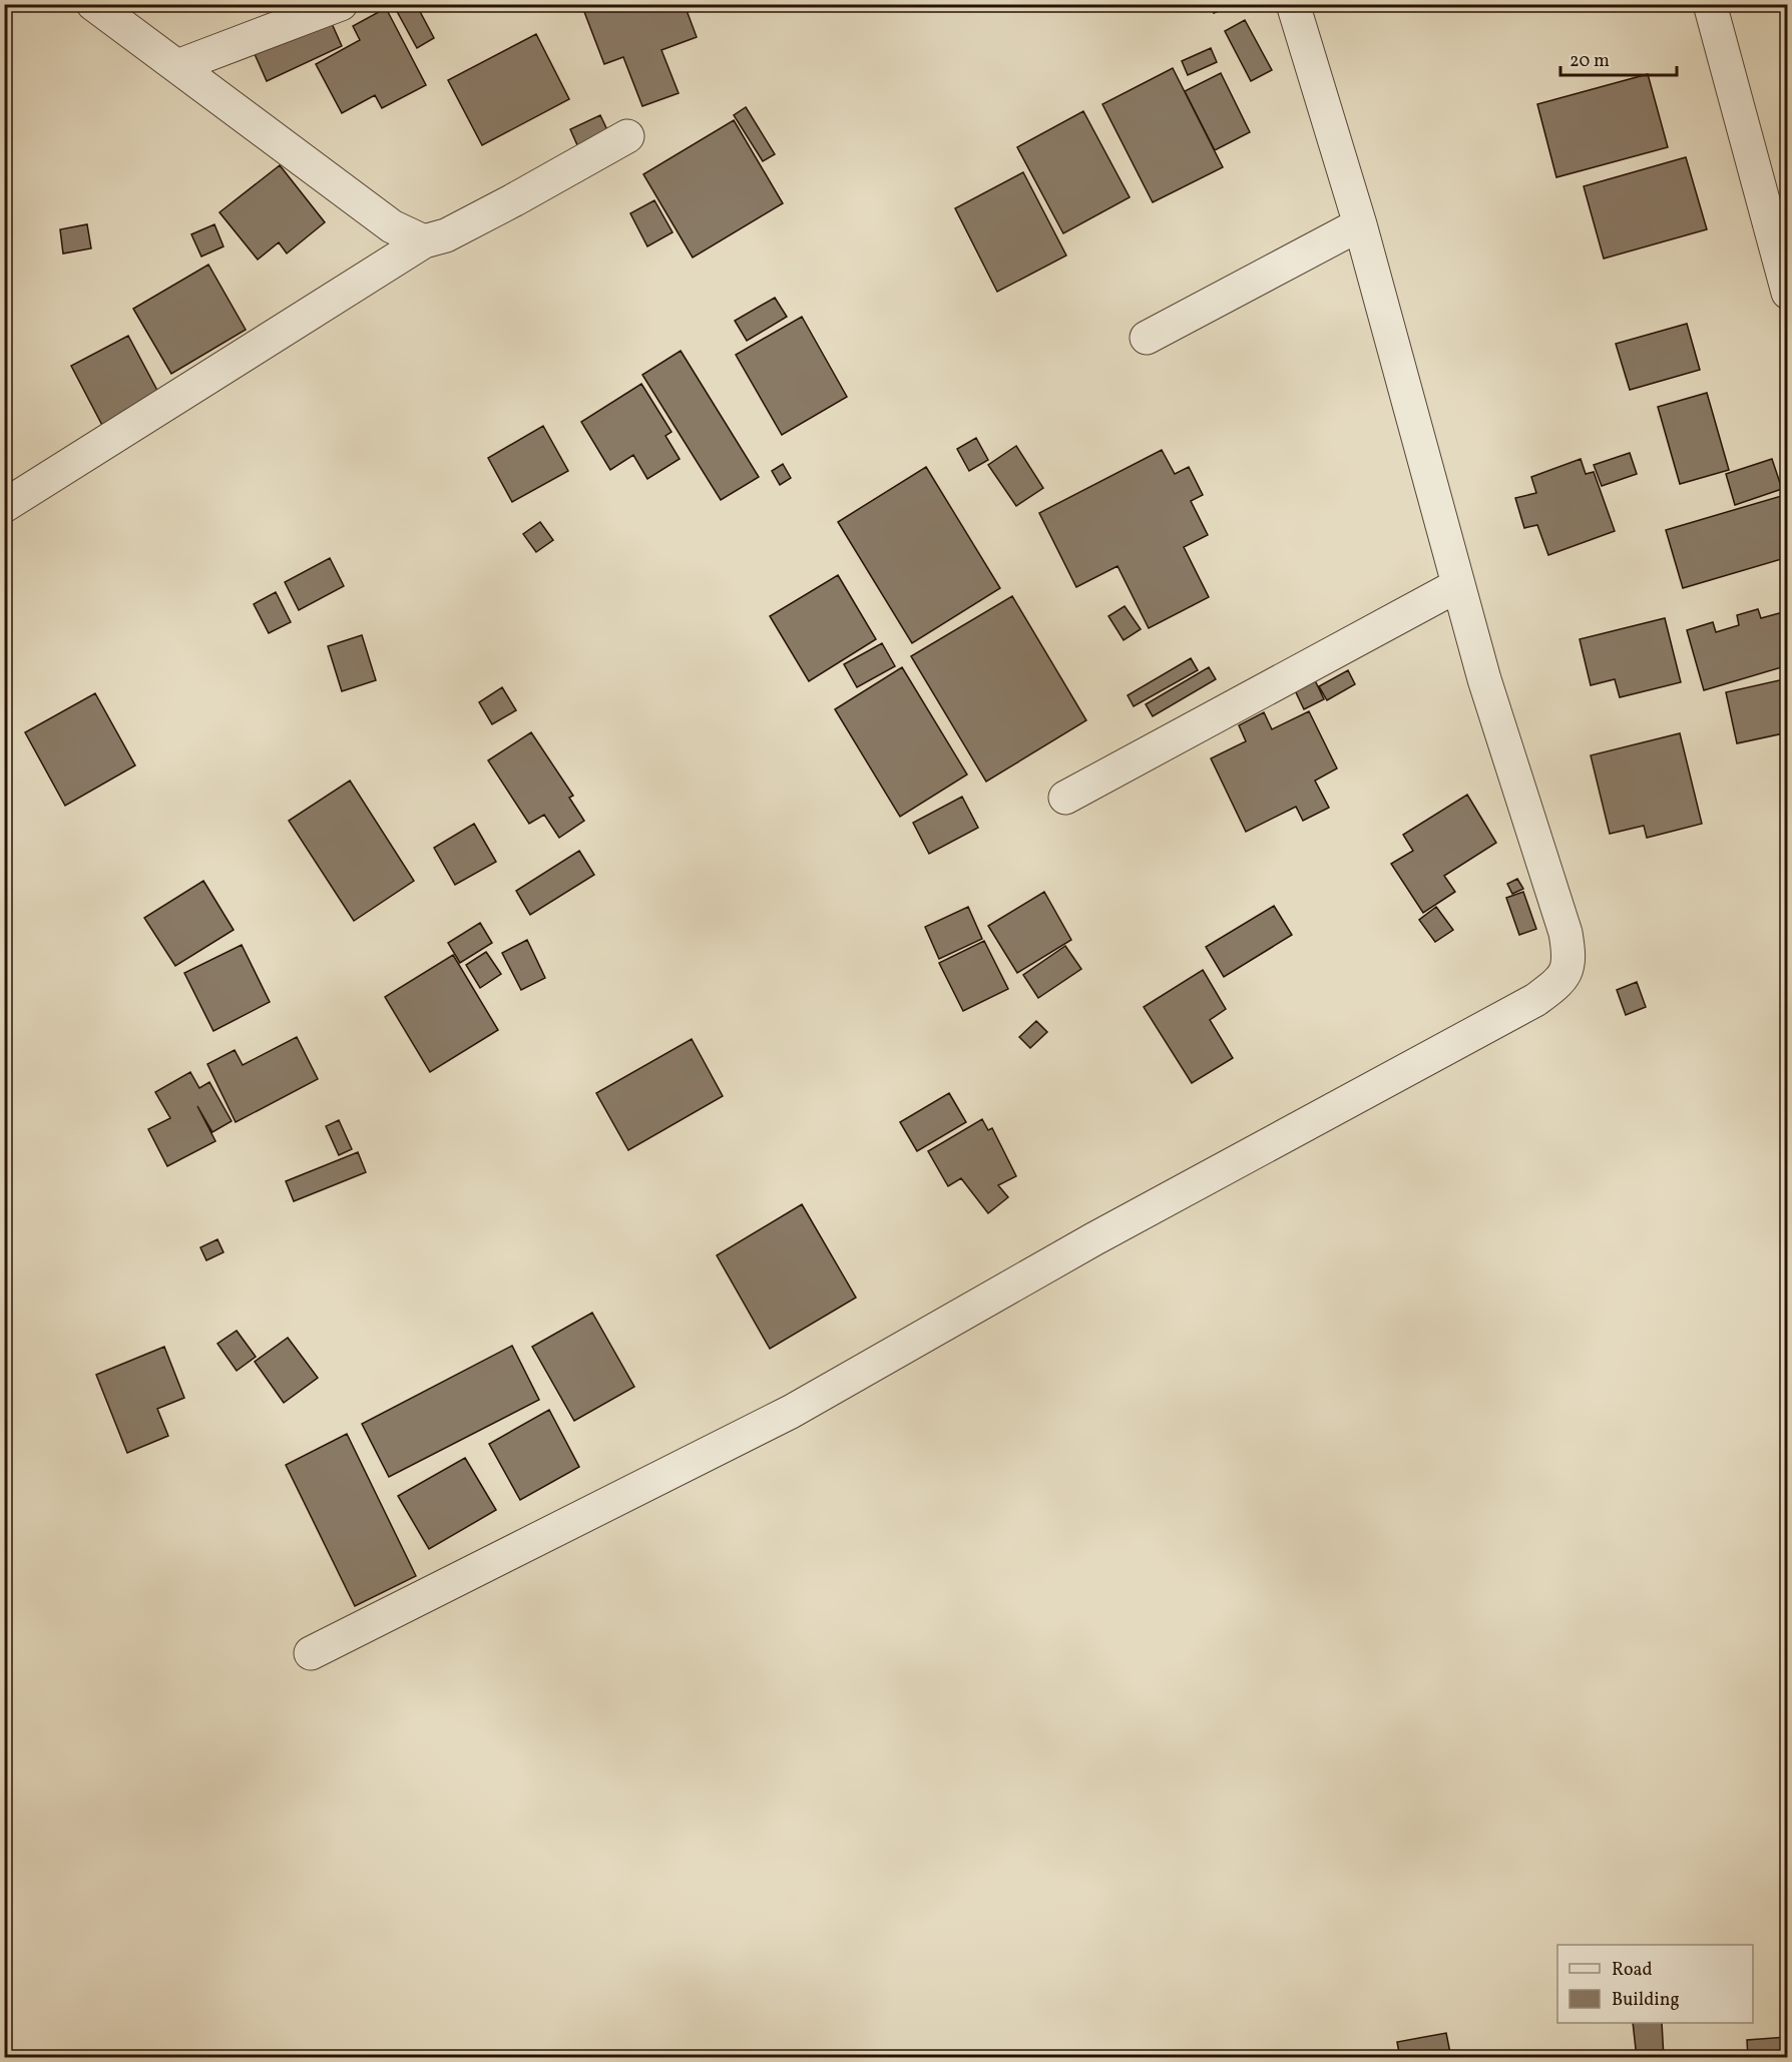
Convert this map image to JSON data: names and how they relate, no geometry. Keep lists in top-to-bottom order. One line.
{"legend":["Road","Building"],"scale_bar":"20 m"}
